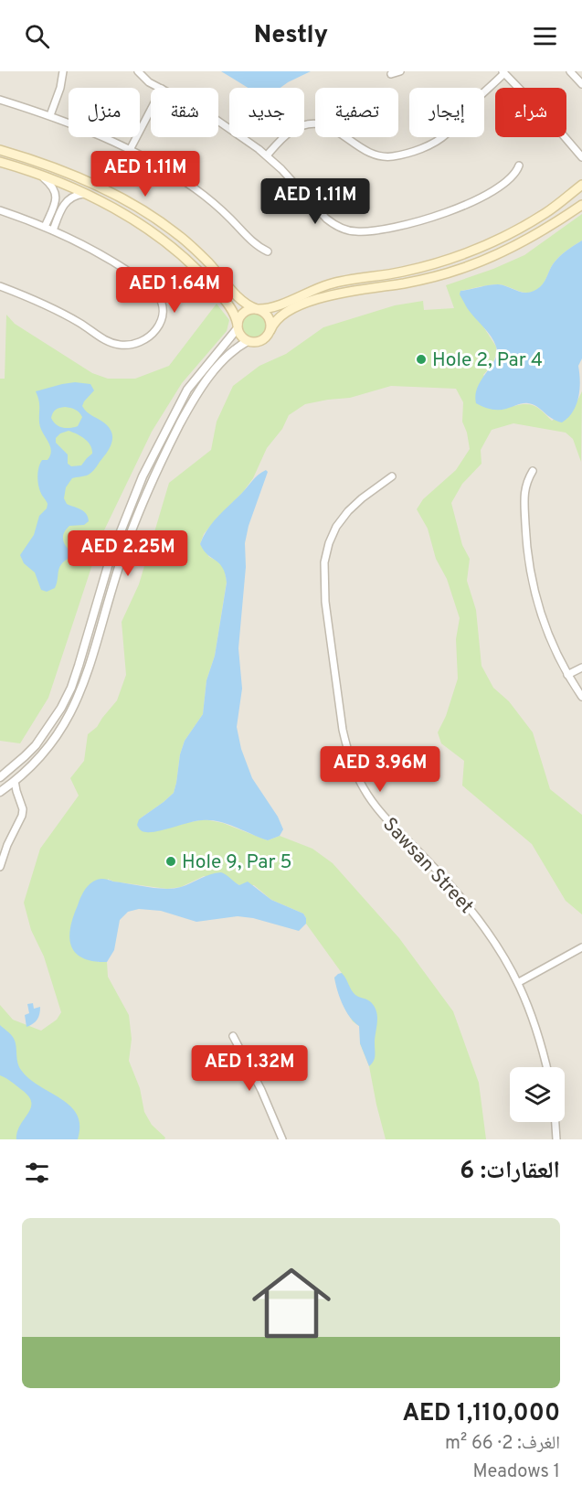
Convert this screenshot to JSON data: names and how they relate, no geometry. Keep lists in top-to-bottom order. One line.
{"streets":{"street":["Sawsan Street"]},"places":["Hole 2, Par 4","Hole 9, Par 5"],"page":{"header":"Nestly","chip":["شراء","إيجار","تصفية","جديد","شقة","منزل"],"price":["AED 1.11M","AED 1.11M","AED 1.64M","AED 2.25M","AED 3.96M","AED 1.32M"],"heading":"العقارات: 6","list":[{"name":"AED 1,110,000","note":"الغرف: 2 · 66 m² · Meadows 1"}]}}
